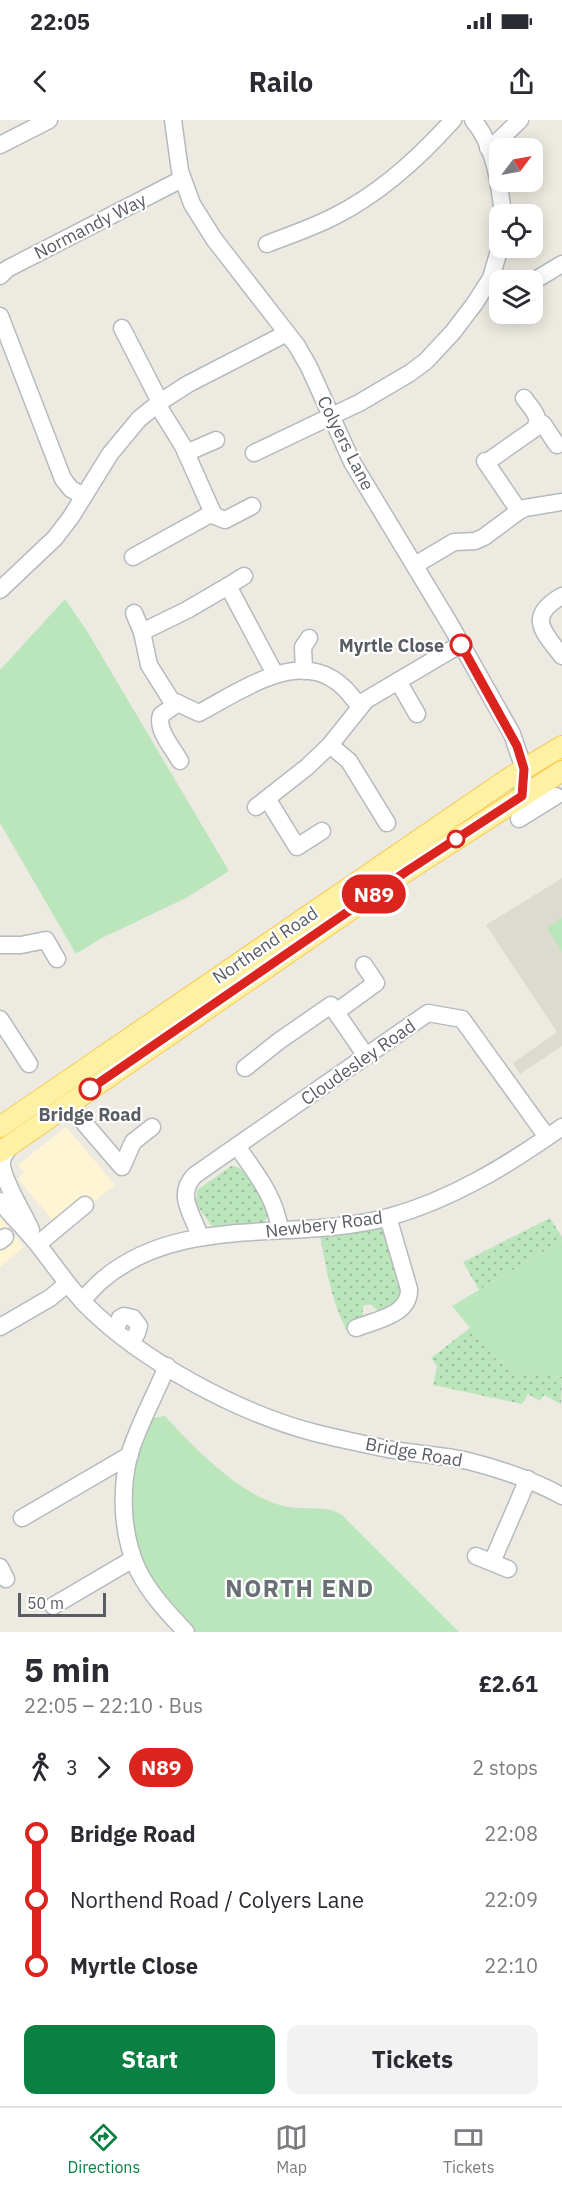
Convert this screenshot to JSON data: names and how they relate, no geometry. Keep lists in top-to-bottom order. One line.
{"streets":{"main road":["Northend Road"],"street":["Normandy Way","Colyers Lane","Cloudesley Road","Newbery Road","Bridge Road"]},"crossings":[["Normandy Way","Colyers Lane"],["Colyers Lane","Northend Road"],["Northend Road","Bridge Road"],["Cloudesley Road","Newbery Road"],["Newbery Road","Bridge Road"]],"districts":["NORTH END"],"places":["Myrtle Close","Bridge Road"],"lines":["bus line N89"],"scale_bar":"50 m","north":"top right","page":{"status":"22:05","header":"Railo","on_map":"N89","scale":"50 m","heading":["5 min","22:05 – 22:10 · Bus","£2.61"],"legs":["3","N89","2 stops"],"list":[{"name":"Bridge Road","value":"22:08"},{"name":"Northend Road / Colyers Lane","value":"22:09"},{"name":"Myrtle Close","value":"22:10"}],"buttons":["Start","Tickets"],"tabs":["Directions","Map","Tickets"]}}
